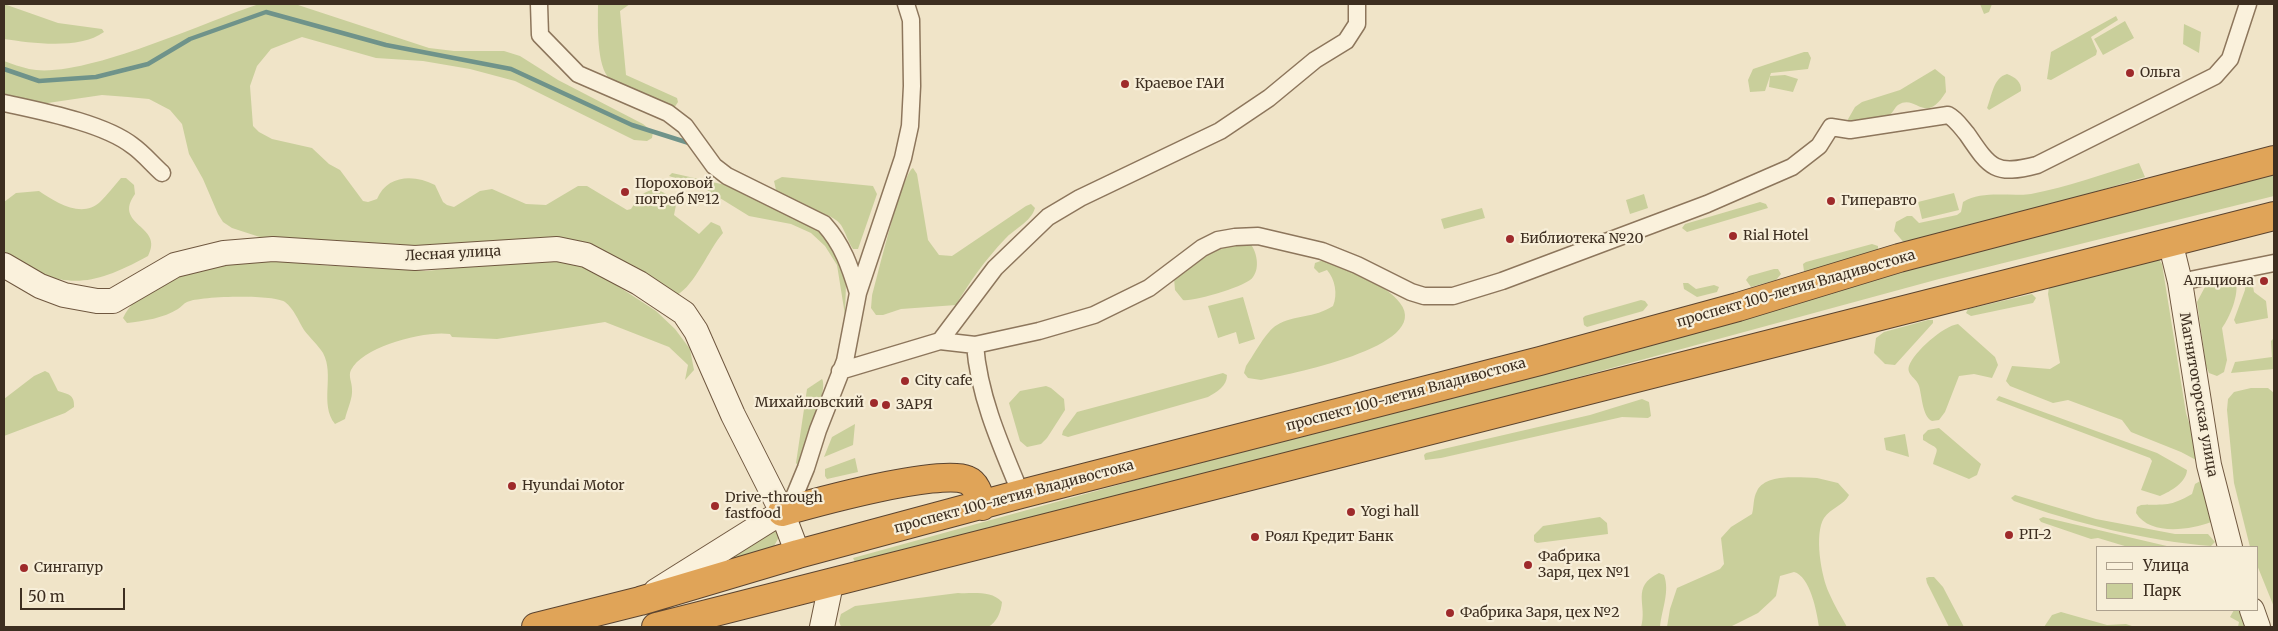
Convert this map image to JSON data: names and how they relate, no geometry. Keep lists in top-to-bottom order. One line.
{"streets":{"highway":["проспект 100-летия Владивостока"],"main road":["Лесная улица","Магнитогорская улица"]},"crossings":[["Лесная улица","проспект 100-летия Владивостока"]],"places":["Ольга","Краевое ГАИ","Пороховой погреб №12","Гиперавто","Rial Hotel","Библиотека №20","Альциона","City cafe","Михайловский","ЗАРЯ","Hyundai Motor","Drive-through fastfood","Yogi hall","РП-2","Роял Кредит Банк","Фабрика Заря, цех №1","Сингапур","Фабрика Заря, цех №2"],"legend":["Улица","Парк"],"scale_bar":"50 m"}
